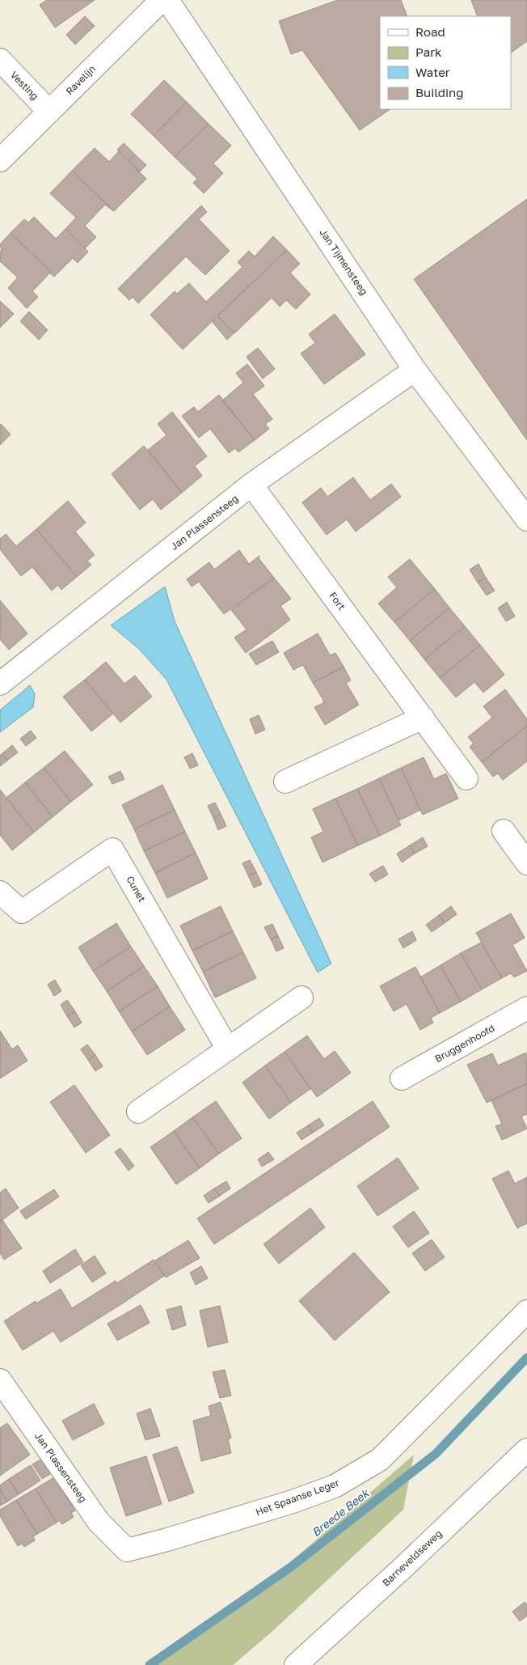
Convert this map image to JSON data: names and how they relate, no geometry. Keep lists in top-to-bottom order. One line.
{"streets":{"street":["Ravelijn","Vesting","Jan Tijmensteeg","Jan Plassensteeg","Fort","Cunet","Bruggenhoofd","Het Spaanse Leger","Barneveldseweg"]},"crossings":[["Ravelijn","Vesting"],["Jan Tijmensteeg","Jan Plassensteeg"],["Jan Plassensteeg","Fort"],["Jan Plassensteeg","Het Spaanse Leger"]],"water":["Breede Beek"],"legend":["Road","Park","Water","Building"]}
